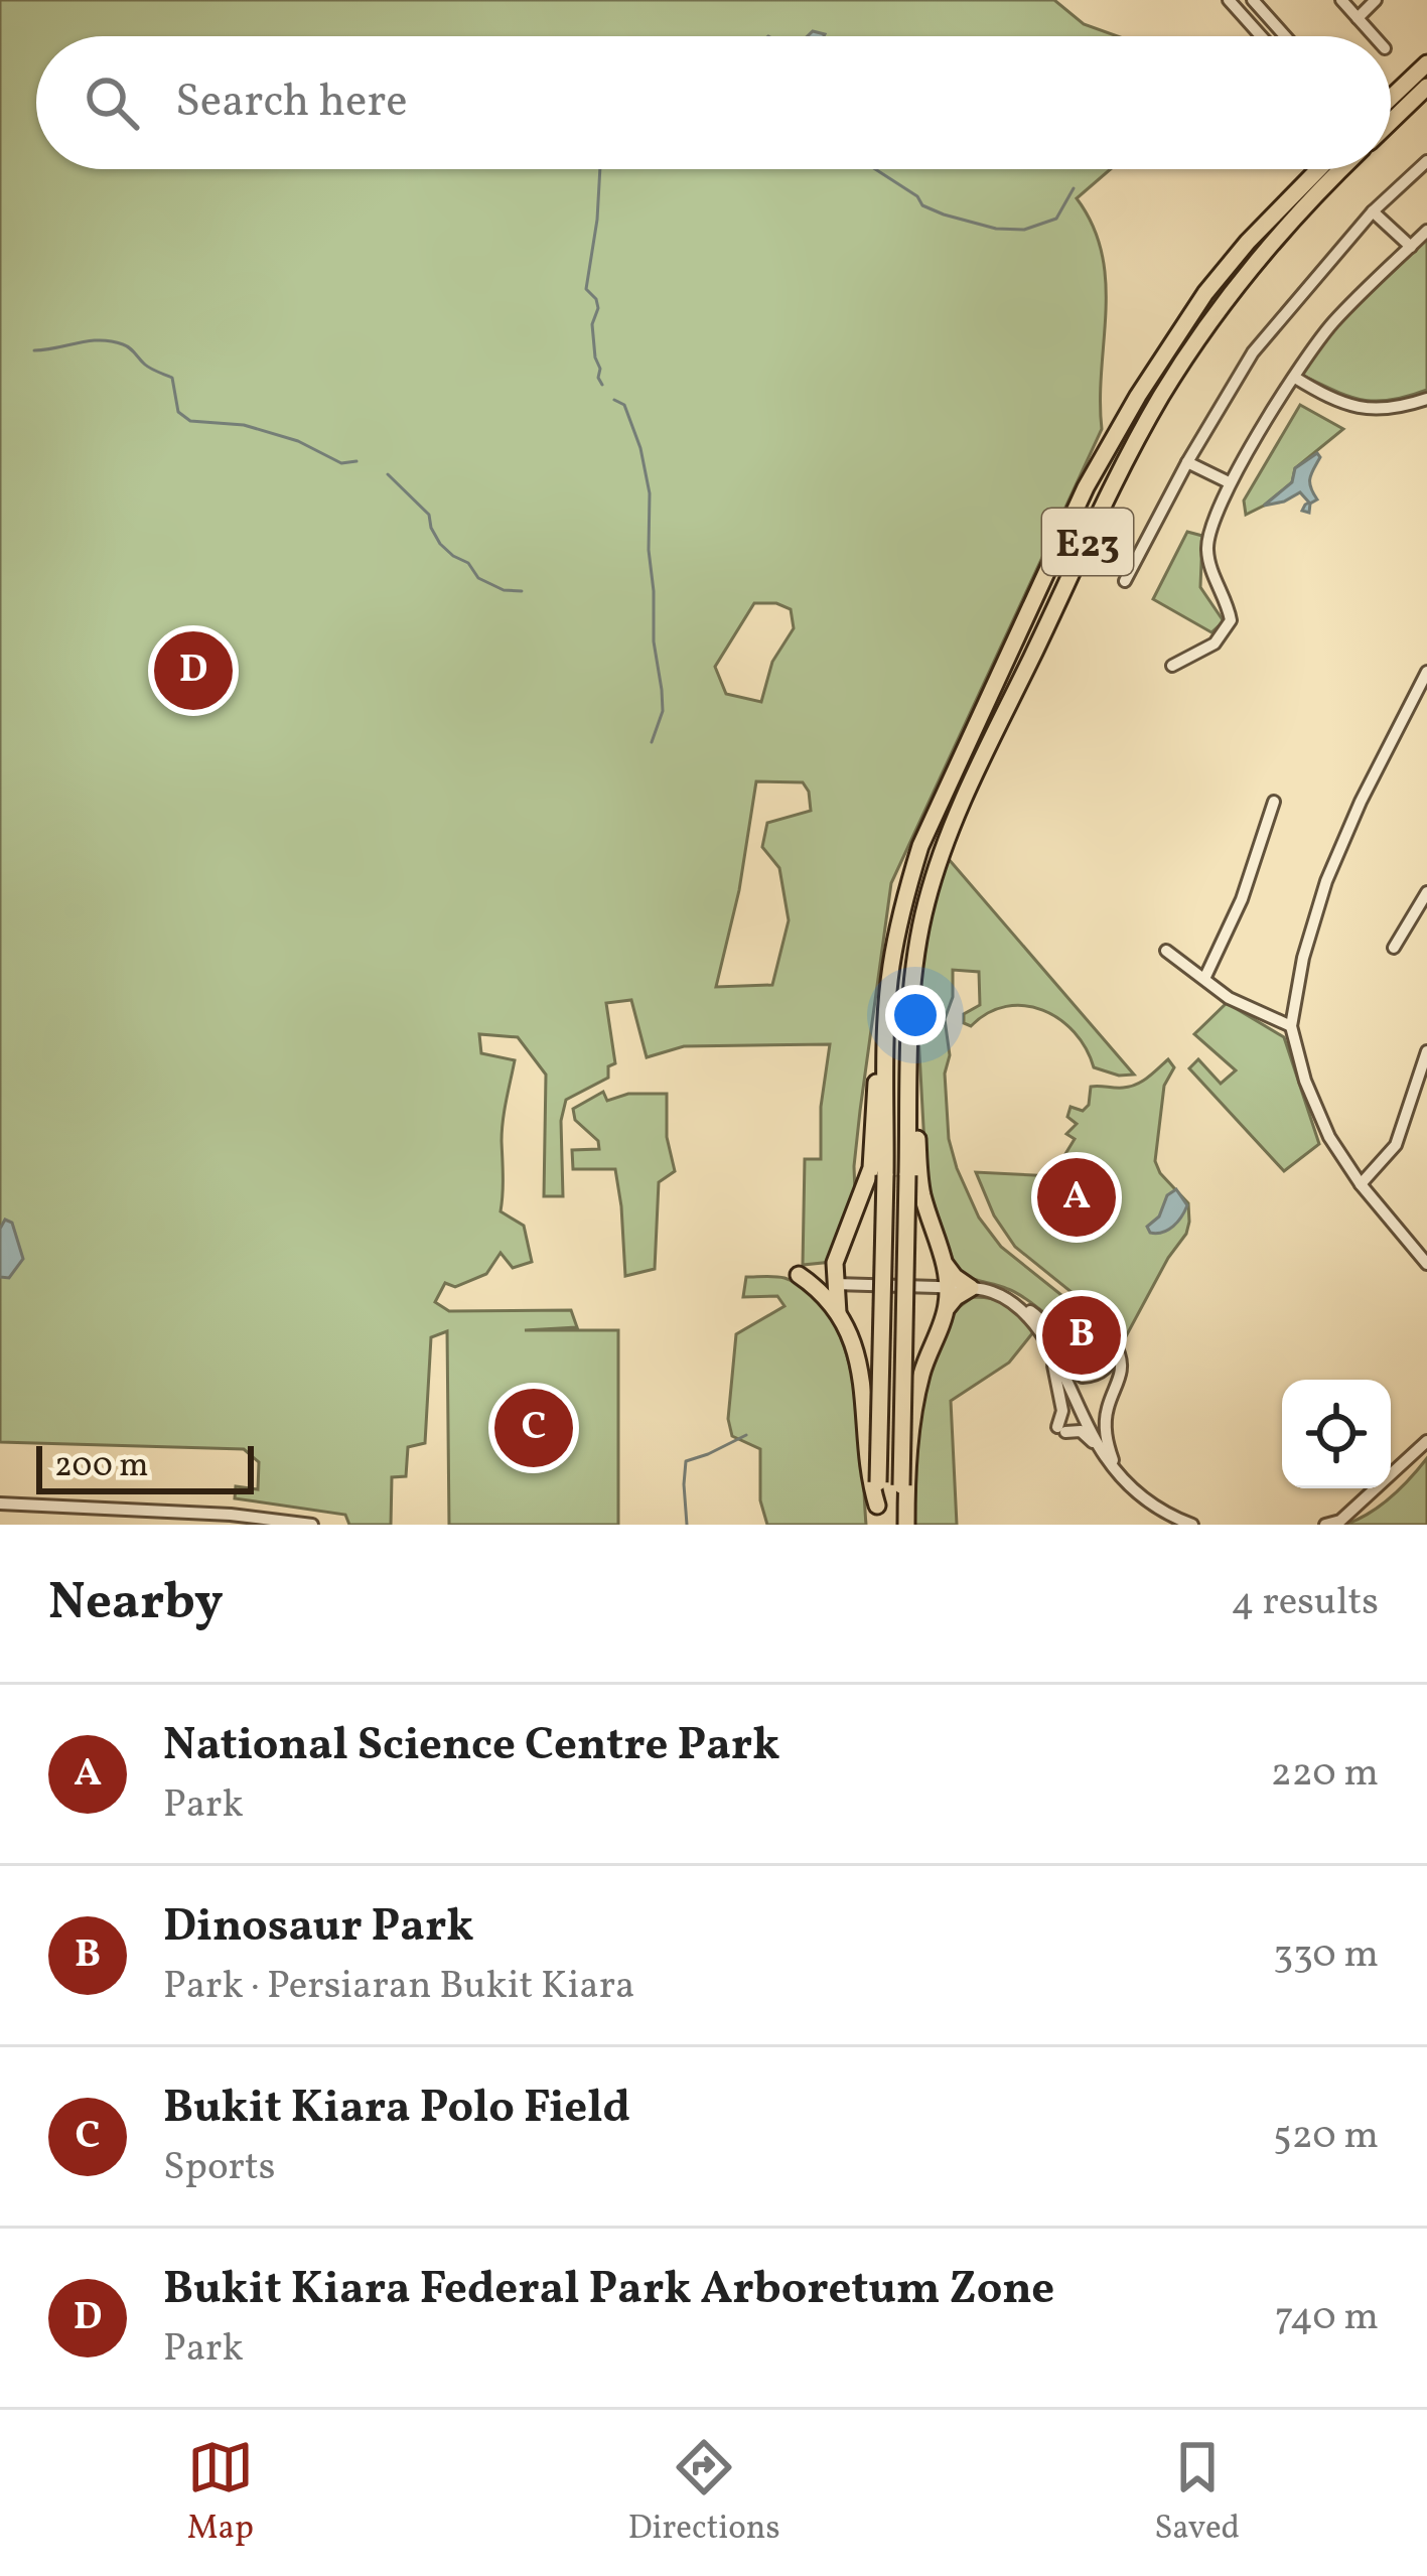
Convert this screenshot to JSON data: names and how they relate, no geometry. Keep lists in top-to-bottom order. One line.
{"streets":{"highway":["E23"]},"scale_bar":"200 m","page":{"search":"Search here","pins":["D","A","B","C"],"scale":"200 m","heading":["Nearby","4 results"],"list":[{"mark":"A","name":"National Science Centre Park","note":"Park","value":"220 m"},{"mark":"B","name":"Dinosaur Park","note":"Park · Persiaran Bukit Kiara","value":"330 m"},{"mark":"C","name":"Bukit Kiara Polo Field","note":"Sports","value":"520 m"},{"mark":"D","name":"Bukit Kiara Federal Park Arboretum Zone","note":"Park","value":"740 m"}],"nav":["Map","Directions","Saved"]}}
